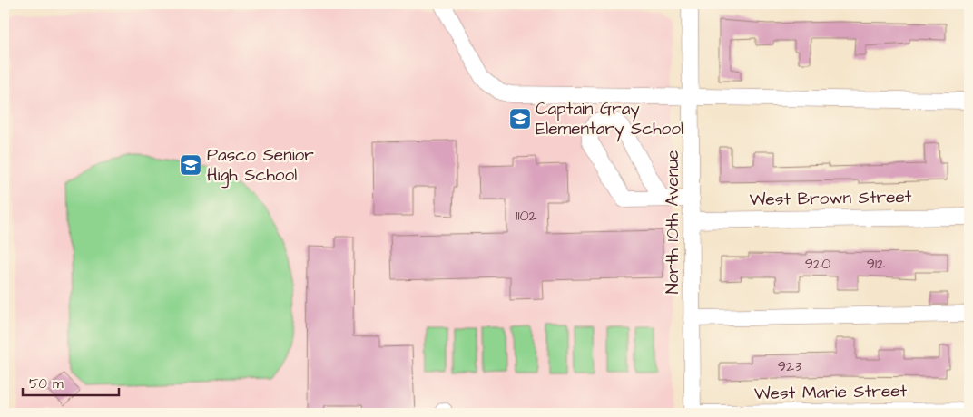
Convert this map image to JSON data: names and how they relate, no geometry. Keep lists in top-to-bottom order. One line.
{"streets":{"street":["West Brown Street","North 10th Avenue","West Marie Street"]},"crossings":[["West Brown Street","North 10th Avenue"],["North 10th Avenue","West Marie Street"]],"places":{"school or university":["Captain Gray Elementary School","Pasco Senior High School"]},"house_numbers":["1102","920","912","923"],"scale_bar":"50 m"}
